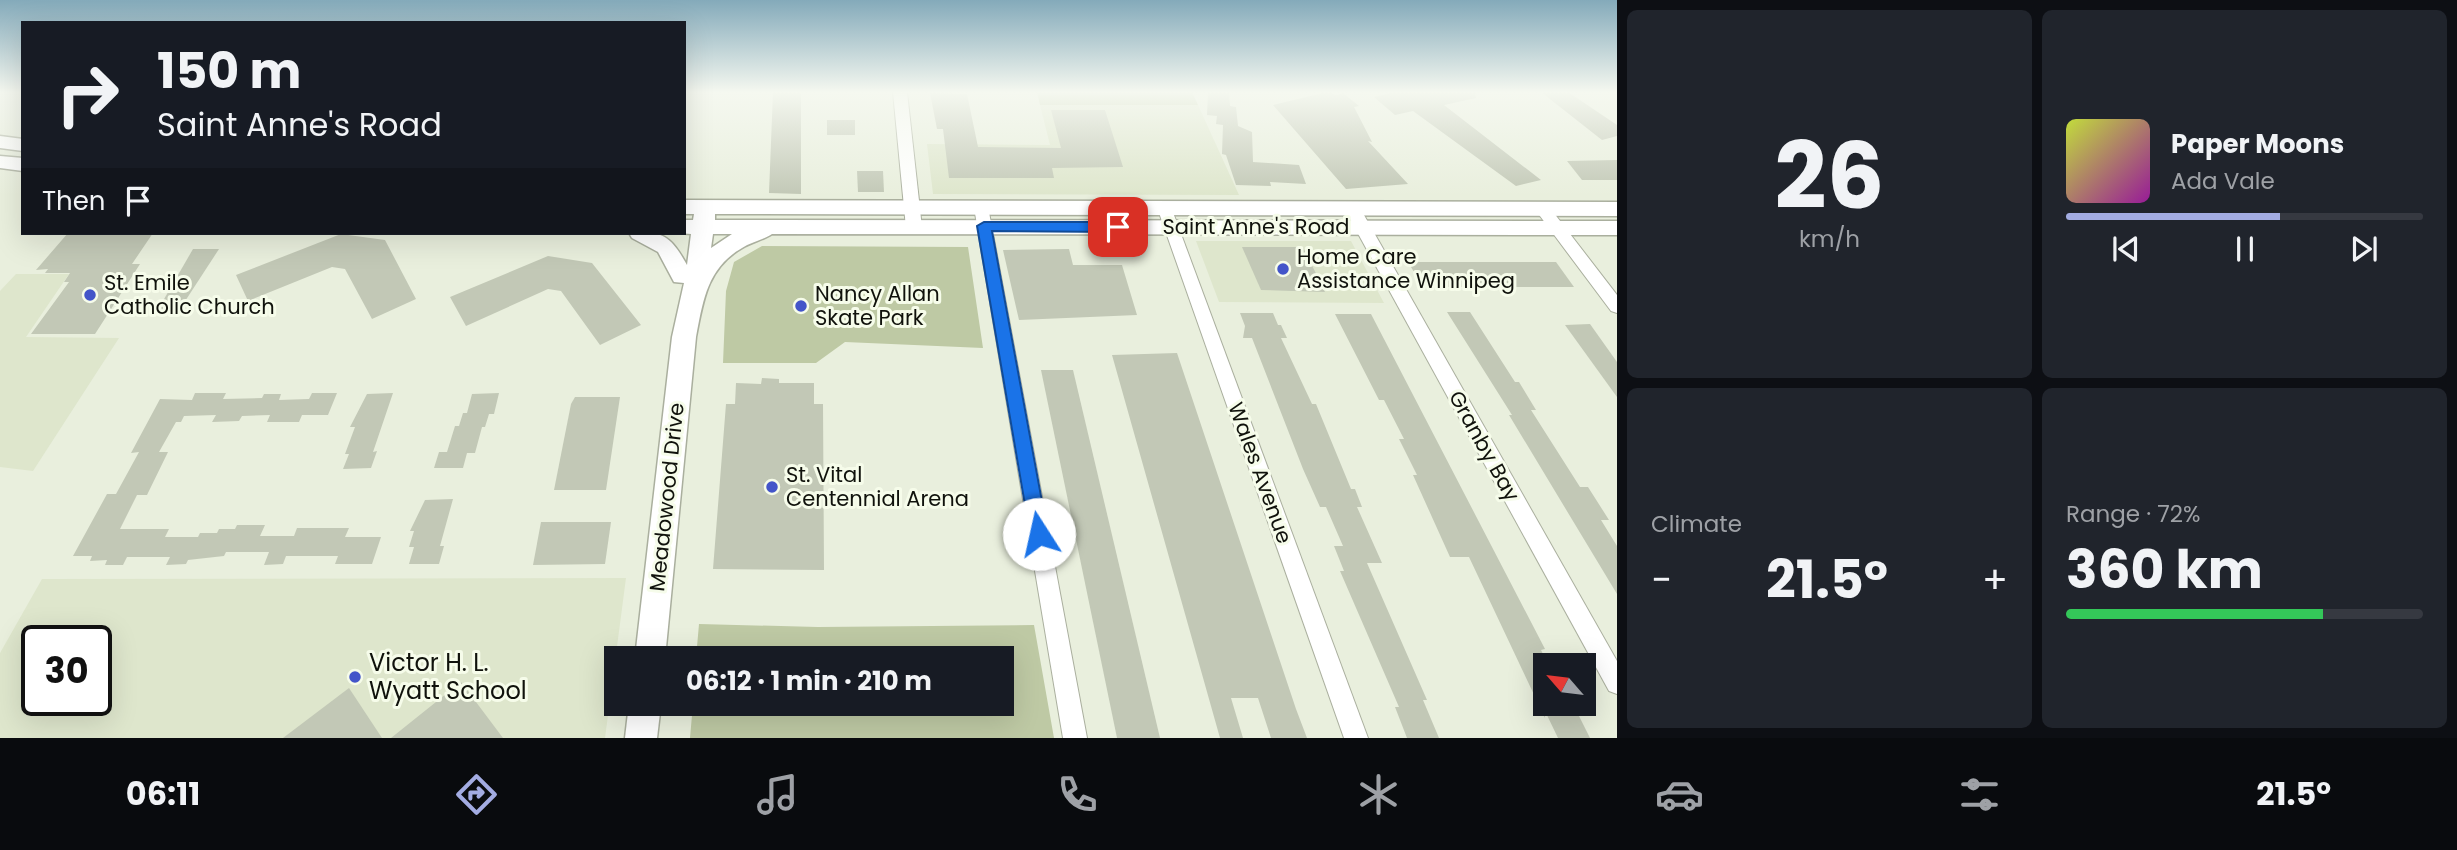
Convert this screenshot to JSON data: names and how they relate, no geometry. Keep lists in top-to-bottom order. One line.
{"streets":{"main road":["Saint Anne's Road","Meadowood Drive"],"street":["Granby Bay","Wales Avenue"]},"crossings":[["Saint Anne's Road","Granby Bay"],["Saint Anne's Road","Wales Avenue"],["Saint Anne's Road","Meadowood Drive"]],"places":["Home Care Assistance Winnipeg","St. Emile Catholic Church","Nancy Allan Skate Park","St. Vital Centennial Arena","Victor H. L. Wyatt School"],"north":"top left","page":{"tile":[["26","km/h"],"Climate",["Range · 72%","360 km"]],"turn":["150 m","Saint Anne's Road"],"song":["Paper Moons","Ada Vale"],"then":"Then","heat":["−","21.5°","+"],"limit":"30","trip":"06:12 · 1 min · 210 m","tabs":["06:11","21.5°"]}}
